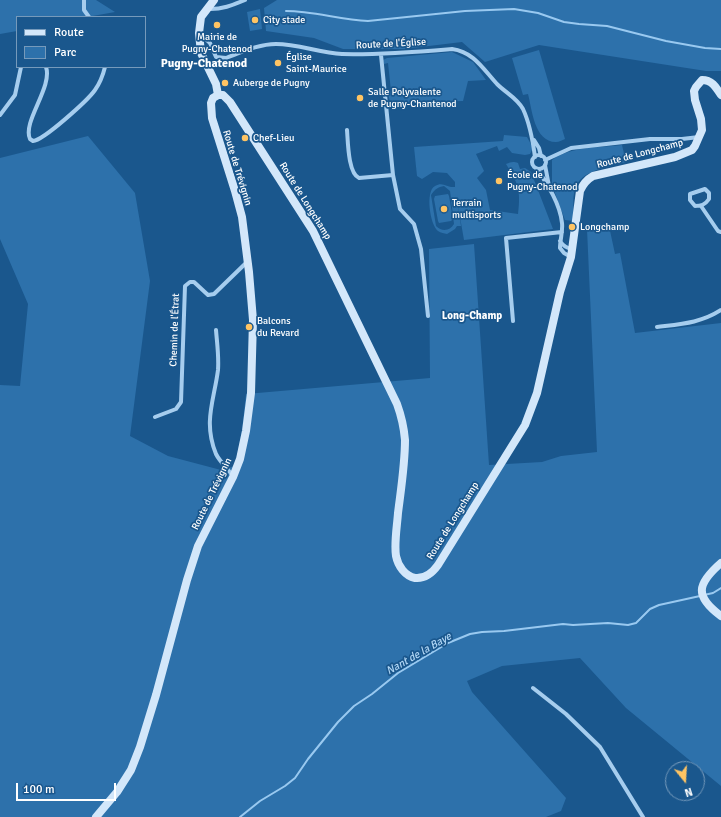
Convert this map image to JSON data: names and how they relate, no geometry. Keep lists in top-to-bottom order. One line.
{"streets":{"street":["Route de l'Église","Route de Longchamp","Route de Trévignin","Chemin de l'Étrat"]},"crossings":[["Route de Longchamp","Route de Trévignin"],["Route de Trévignin","Chemin de l'Étrat"]],"districts":["Pugny-Chatenod","Long-Champ"],"water":["Nant de la Baye"],"places":["City stade","Mairie de Pugny-Chatenod","Église Saint-Maurice","Auberge de Pugny","Salle Polyvalente de Pugny-Chantenod","Chef-Lieu","École de Pugny-Chatenod","Terrain multisports","Longchamp","Balcons du Revard"],"legend":["Route","Parc"],"scale_bar":"100 m","north":"bottom"}
